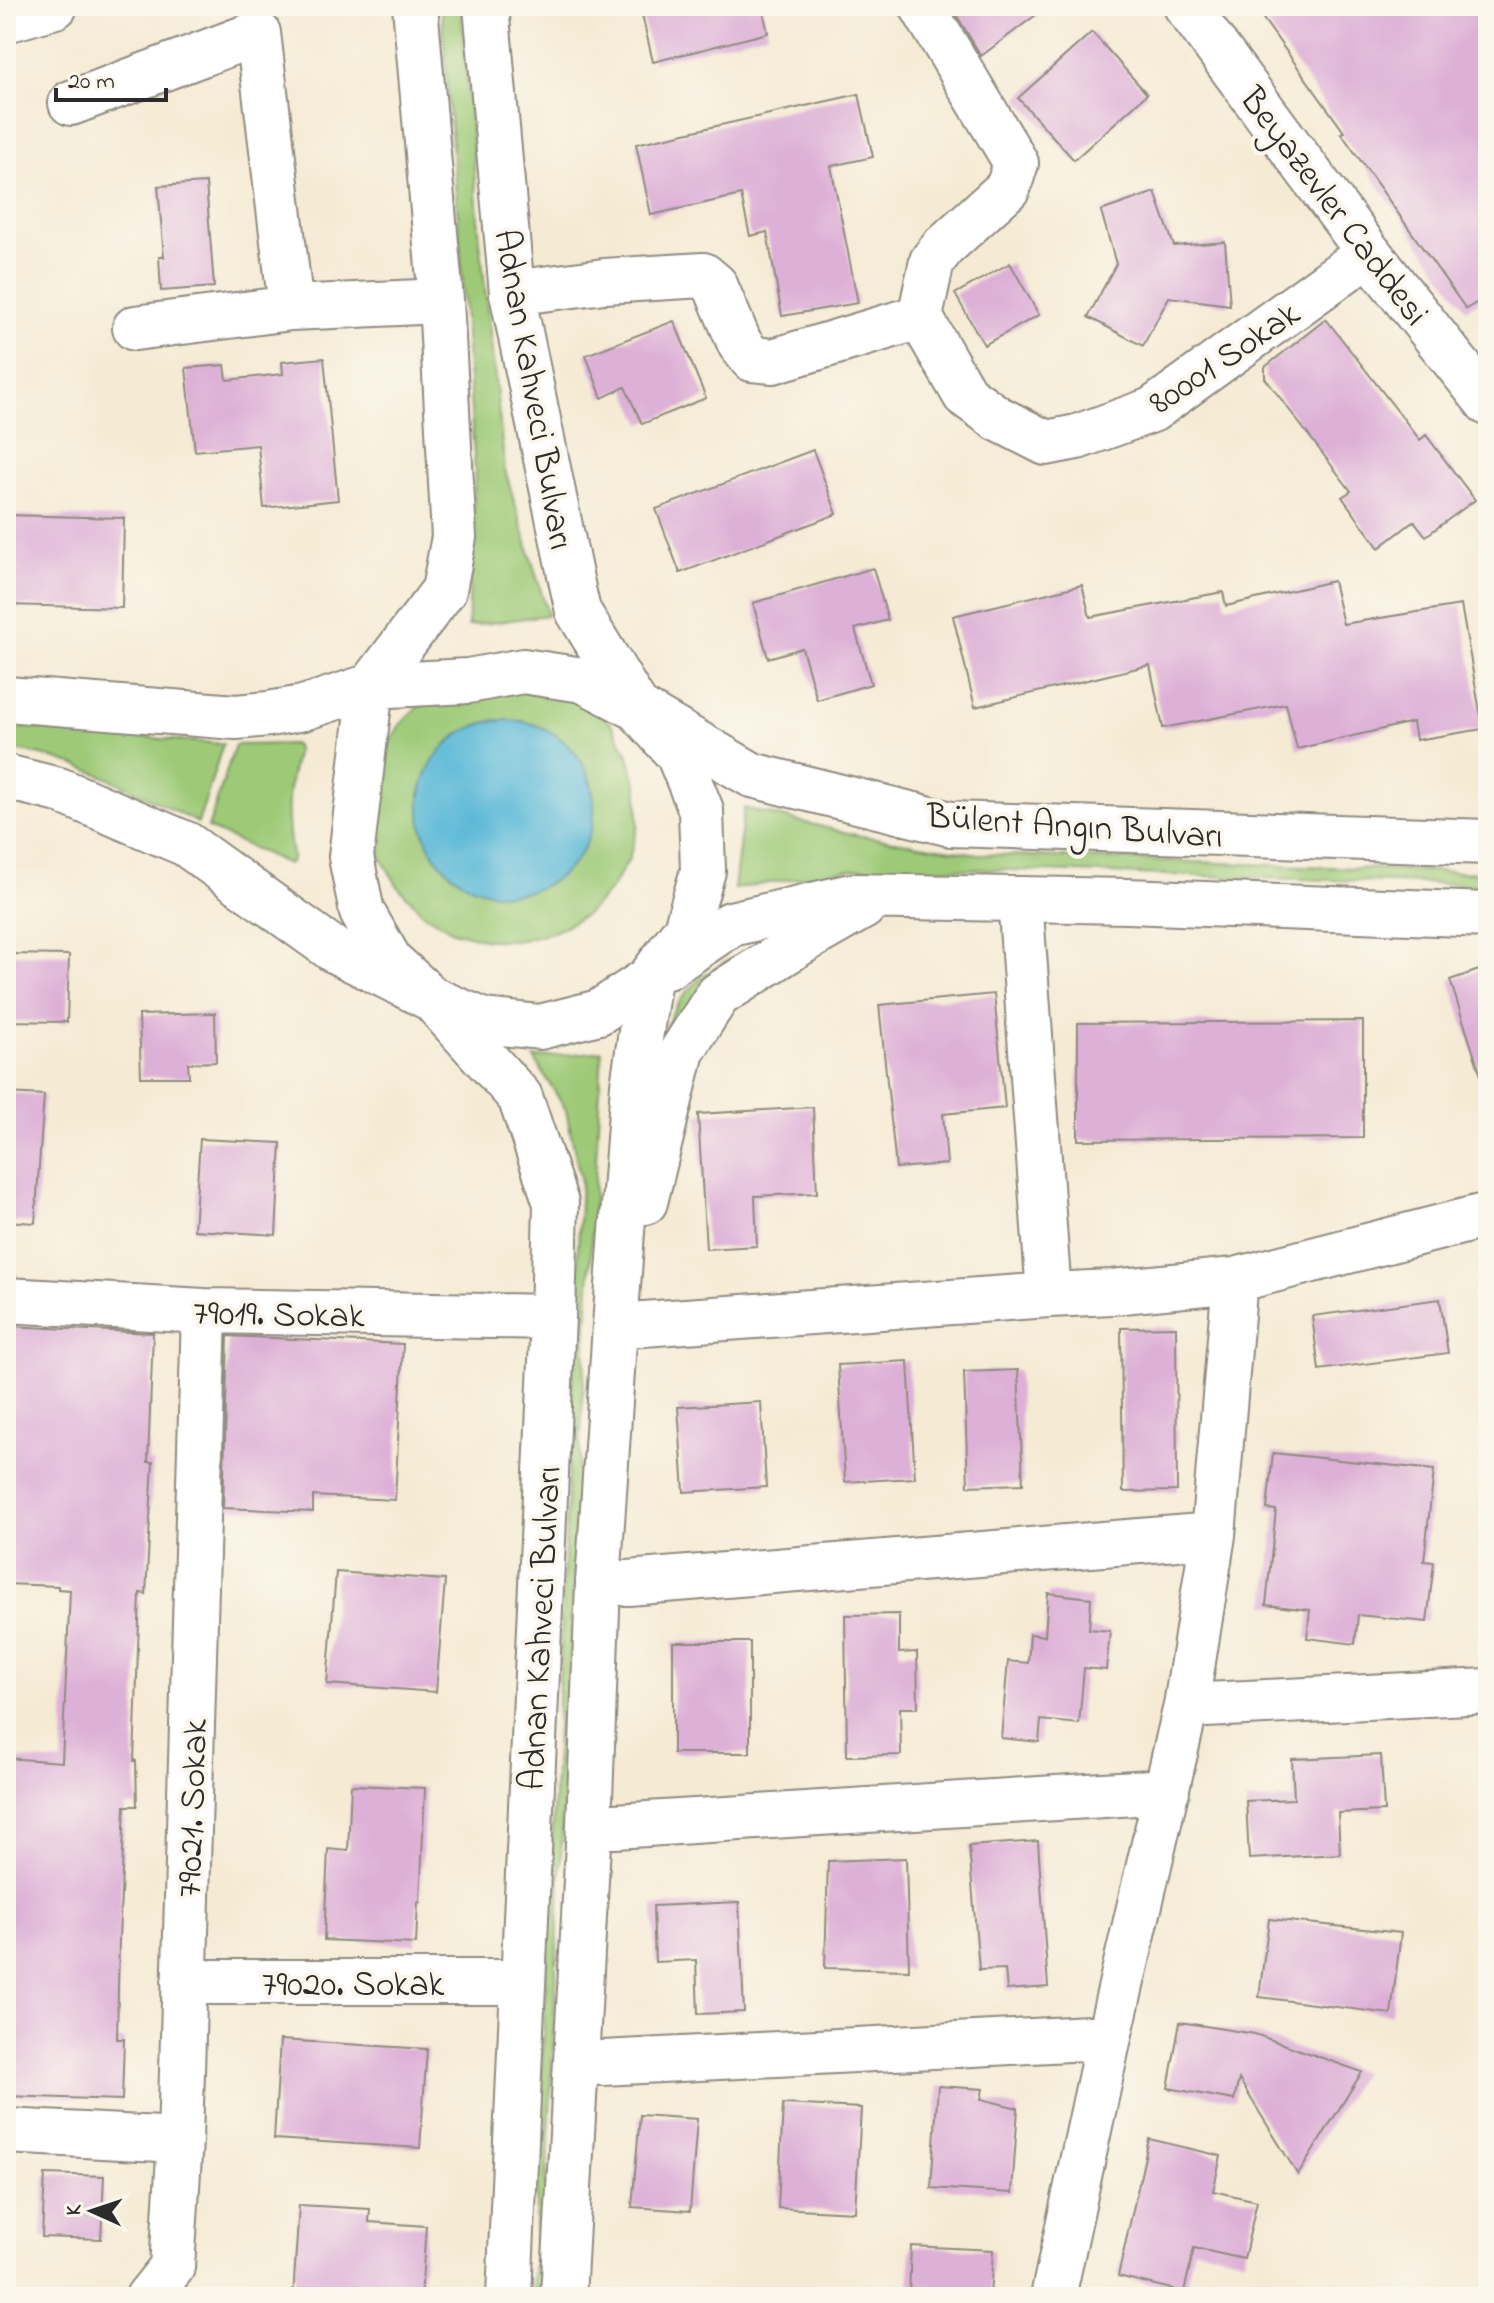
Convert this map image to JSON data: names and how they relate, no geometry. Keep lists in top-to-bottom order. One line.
{"streets":{"street":["Beyazevler Caddesi","80001 Sokak","Adnan Kahveci Bulvarı","Bülent Angın Bulvarı","79019. Sokak","79021. Sokak","79020. Sokak"]},"crossings":[["Beyazevler Caddesi","80001 Sokak"],["Adnan Kahveci Bulvarı","Bülent Angın Bulvarı"],["Adnan Kahveci Bulvarı","79019. Sokak"],["Adnan Kahveci Bulvarı","79020. Sokak"],["79019. Sokak","79021. Sokak"],["79021. Sokak","79020. Sokak"]],"scale_bar":"20 m","north":"left"}
